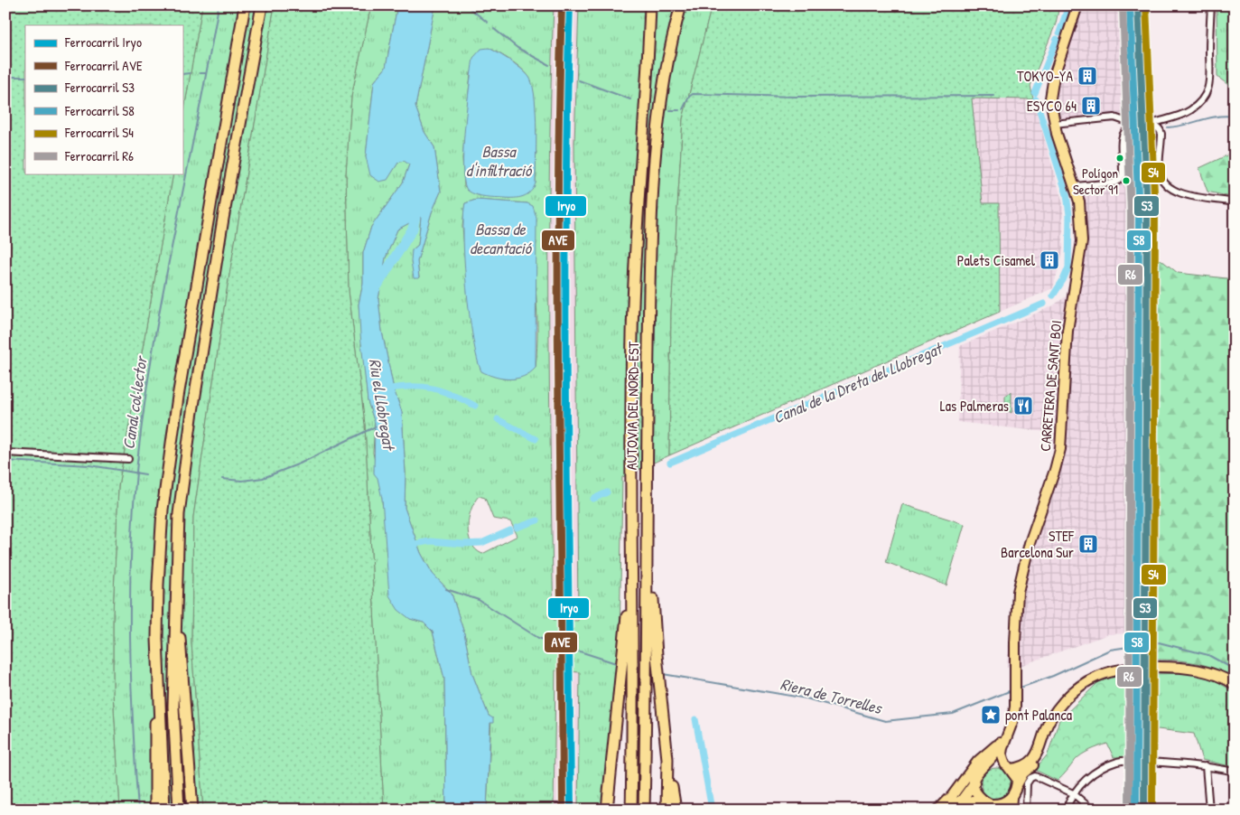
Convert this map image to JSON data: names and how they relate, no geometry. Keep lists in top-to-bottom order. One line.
{"streets":{"highway":["AUTOVIA DEL NORD-EST"],"main road":["CARRETERA DE SANT BOI"]},"water":["Bassa d'infiltració","Bassa de decantació","Canal de la Dreta del Llobregat","Canal col·lector","Riu el Llobregat","Riera de Torrelles"],"places":{"building":["TOKYO-YA","ESYCO 64","Palets Cisamel","STEF Barcelona Sur"],"other":["Polígon Sector 91"],"restaurant":["Las Palmeras"],"place":["pont Palanca"]},"lines":["rail line Iryo","rail line AVE","rail line S3","rail line S8","rail line S4","rail line R6"],"legend":["Ferrocarril Iryo","Ferrocarril AVE","Ferrocarril S3","Ferrocarril S8","Ferrocarril S4","Ferrocarril R6"]}
